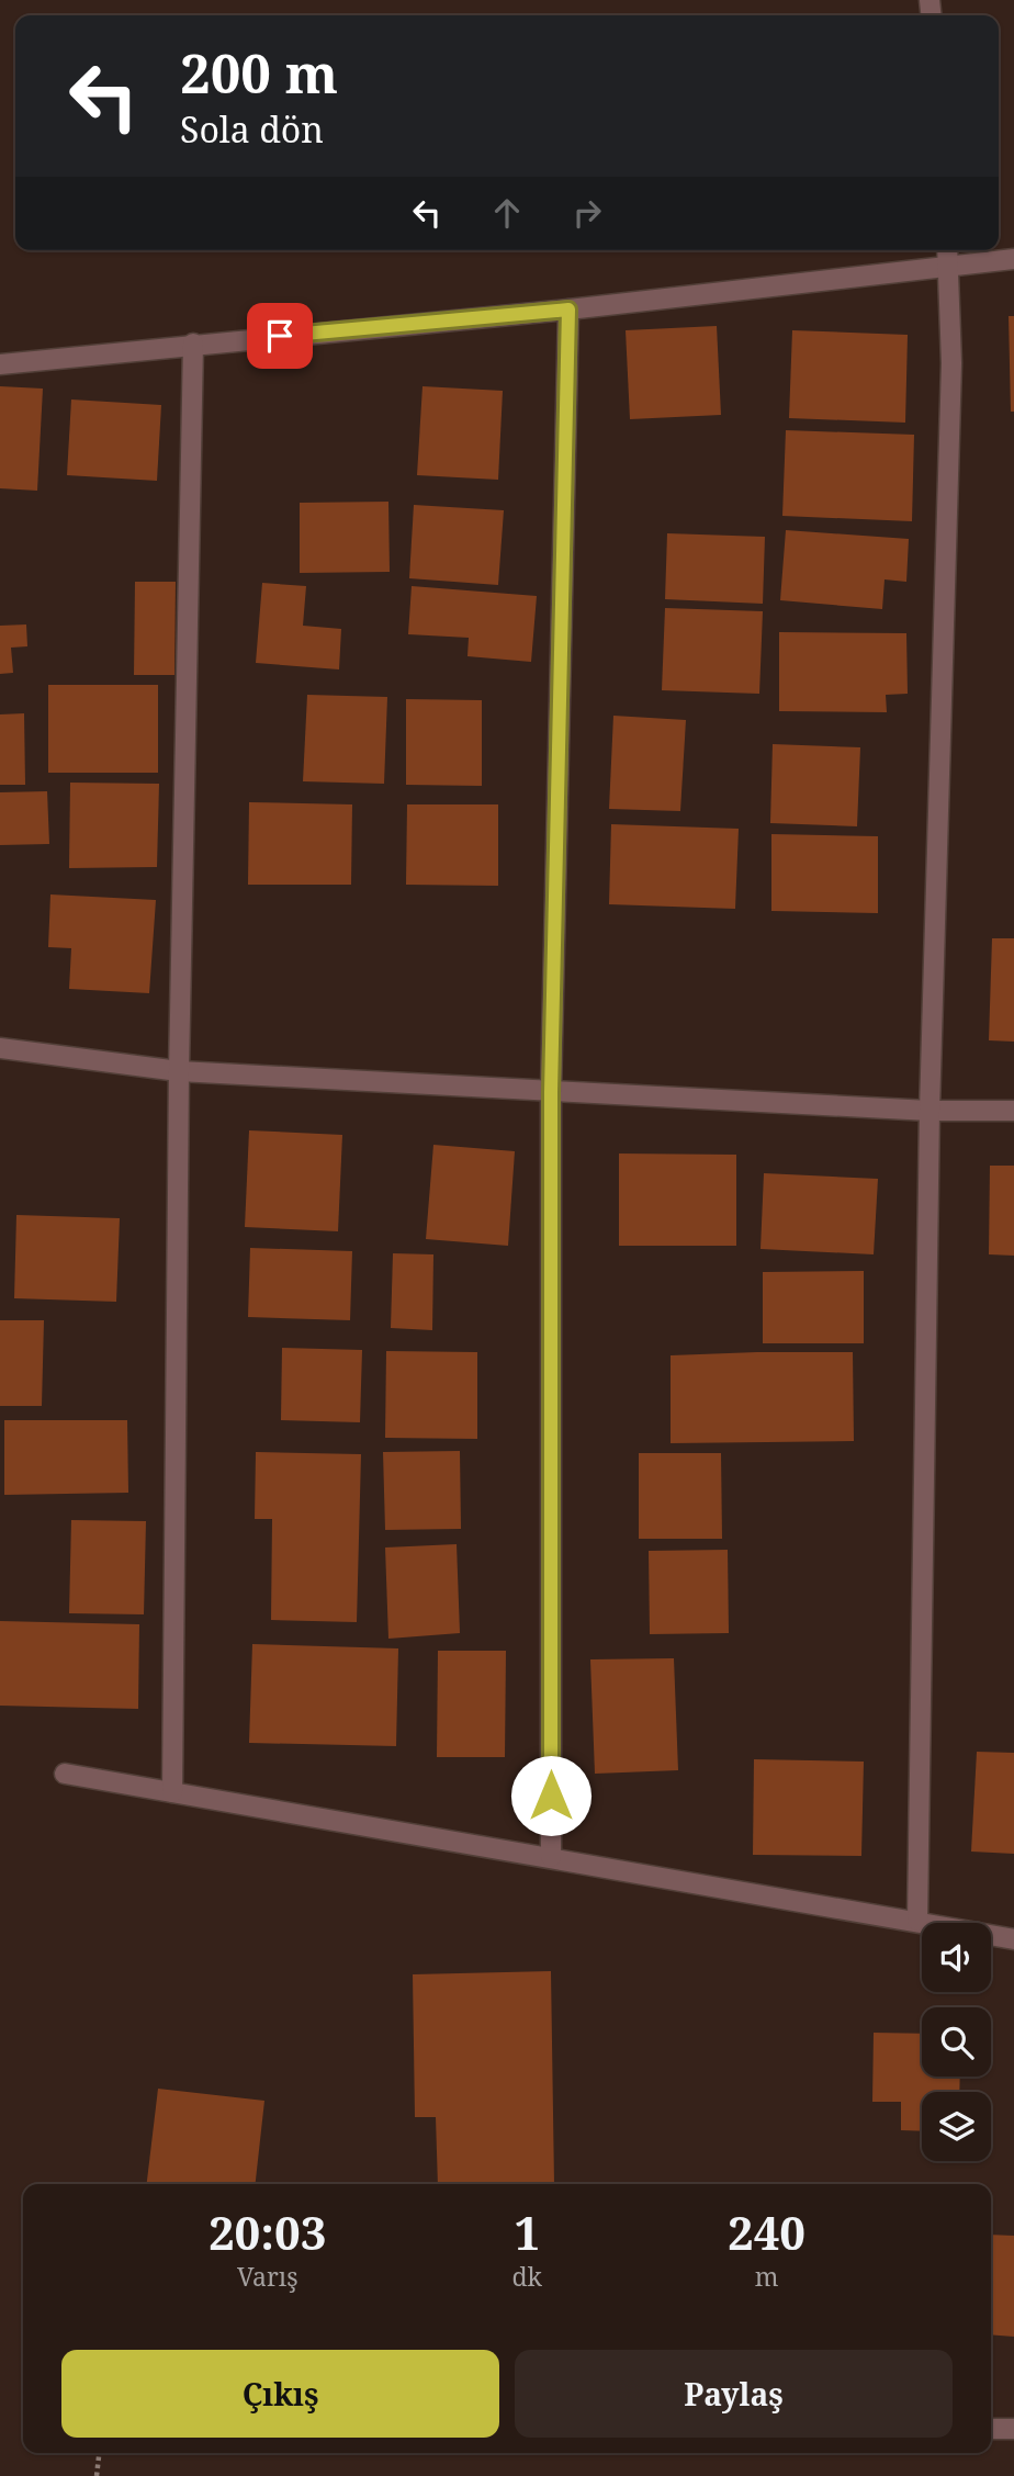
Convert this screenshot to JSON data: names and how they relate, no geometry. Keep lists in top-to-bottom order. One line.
{"page":{"turn":["200 m","Sola dön"],"eta":["20:03","Varış","1","dk","240","m"],"buttons":["Çıkış","Paylaş"]}}
